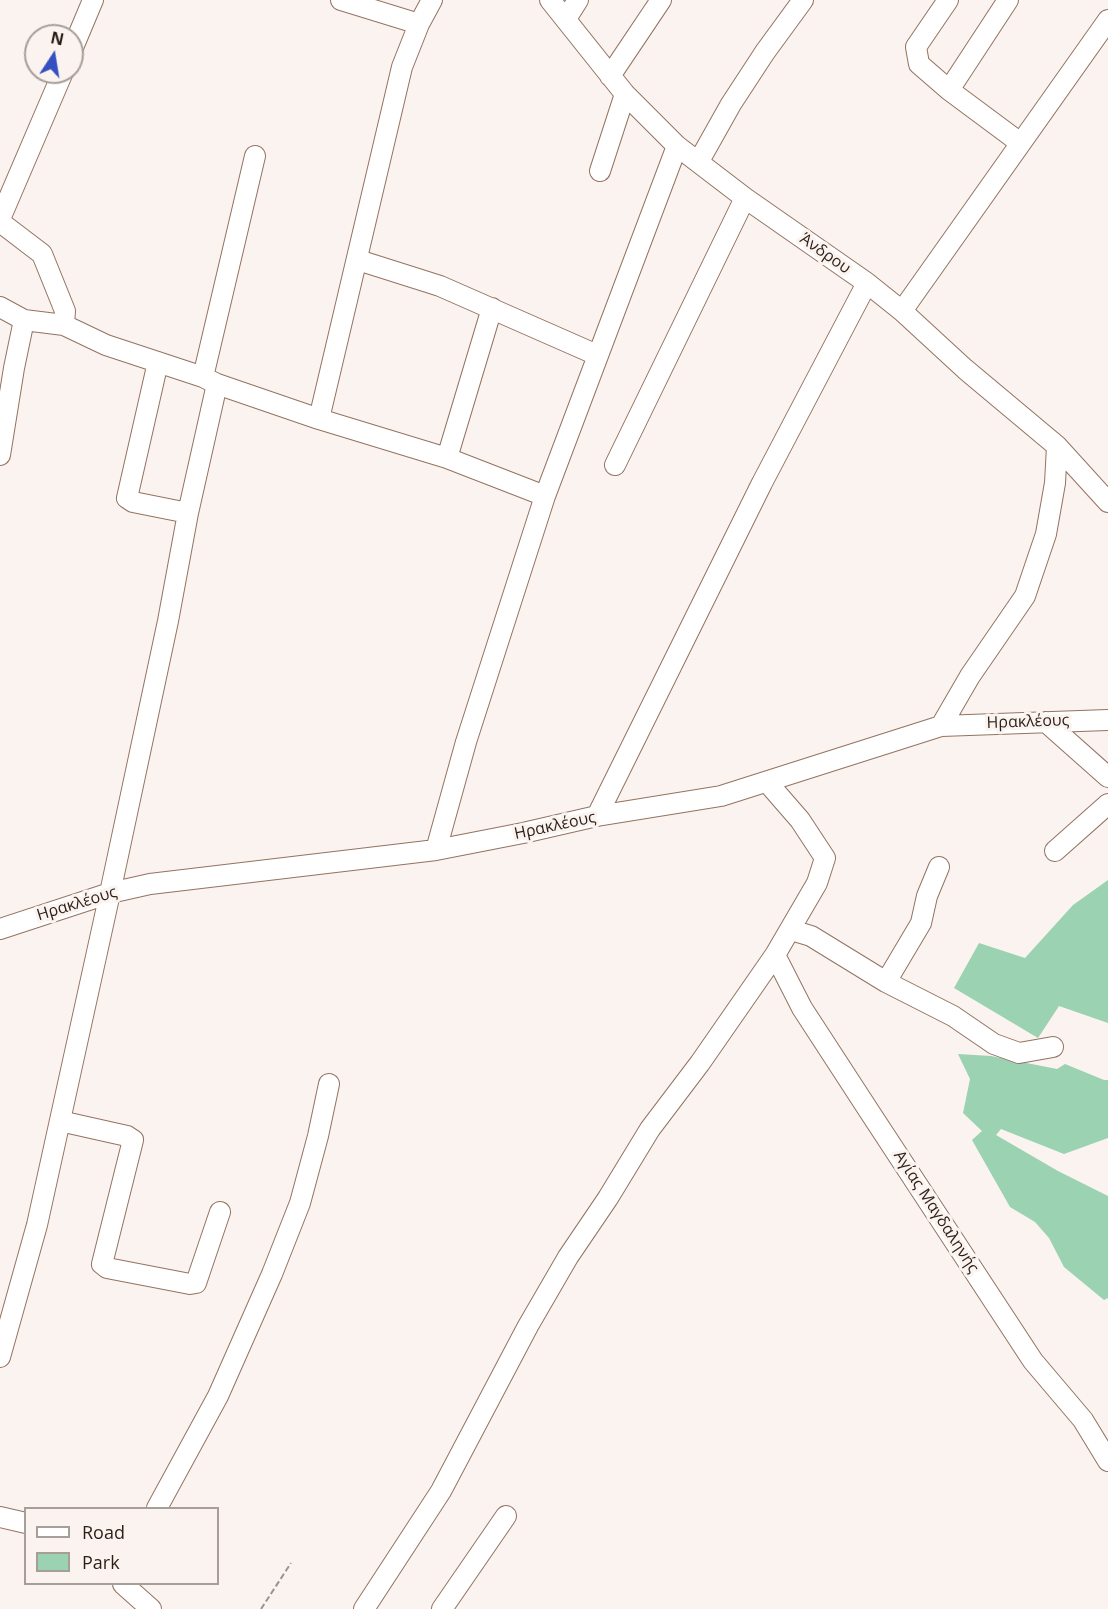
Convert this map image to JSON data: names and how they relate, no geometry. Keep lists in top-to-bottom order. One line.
{"streets":{"street":["Άνδρου","Ηρακλέους","Αγίας Μαγδαληνής"]},"legend":["Road","Park"],"north":"top"}
